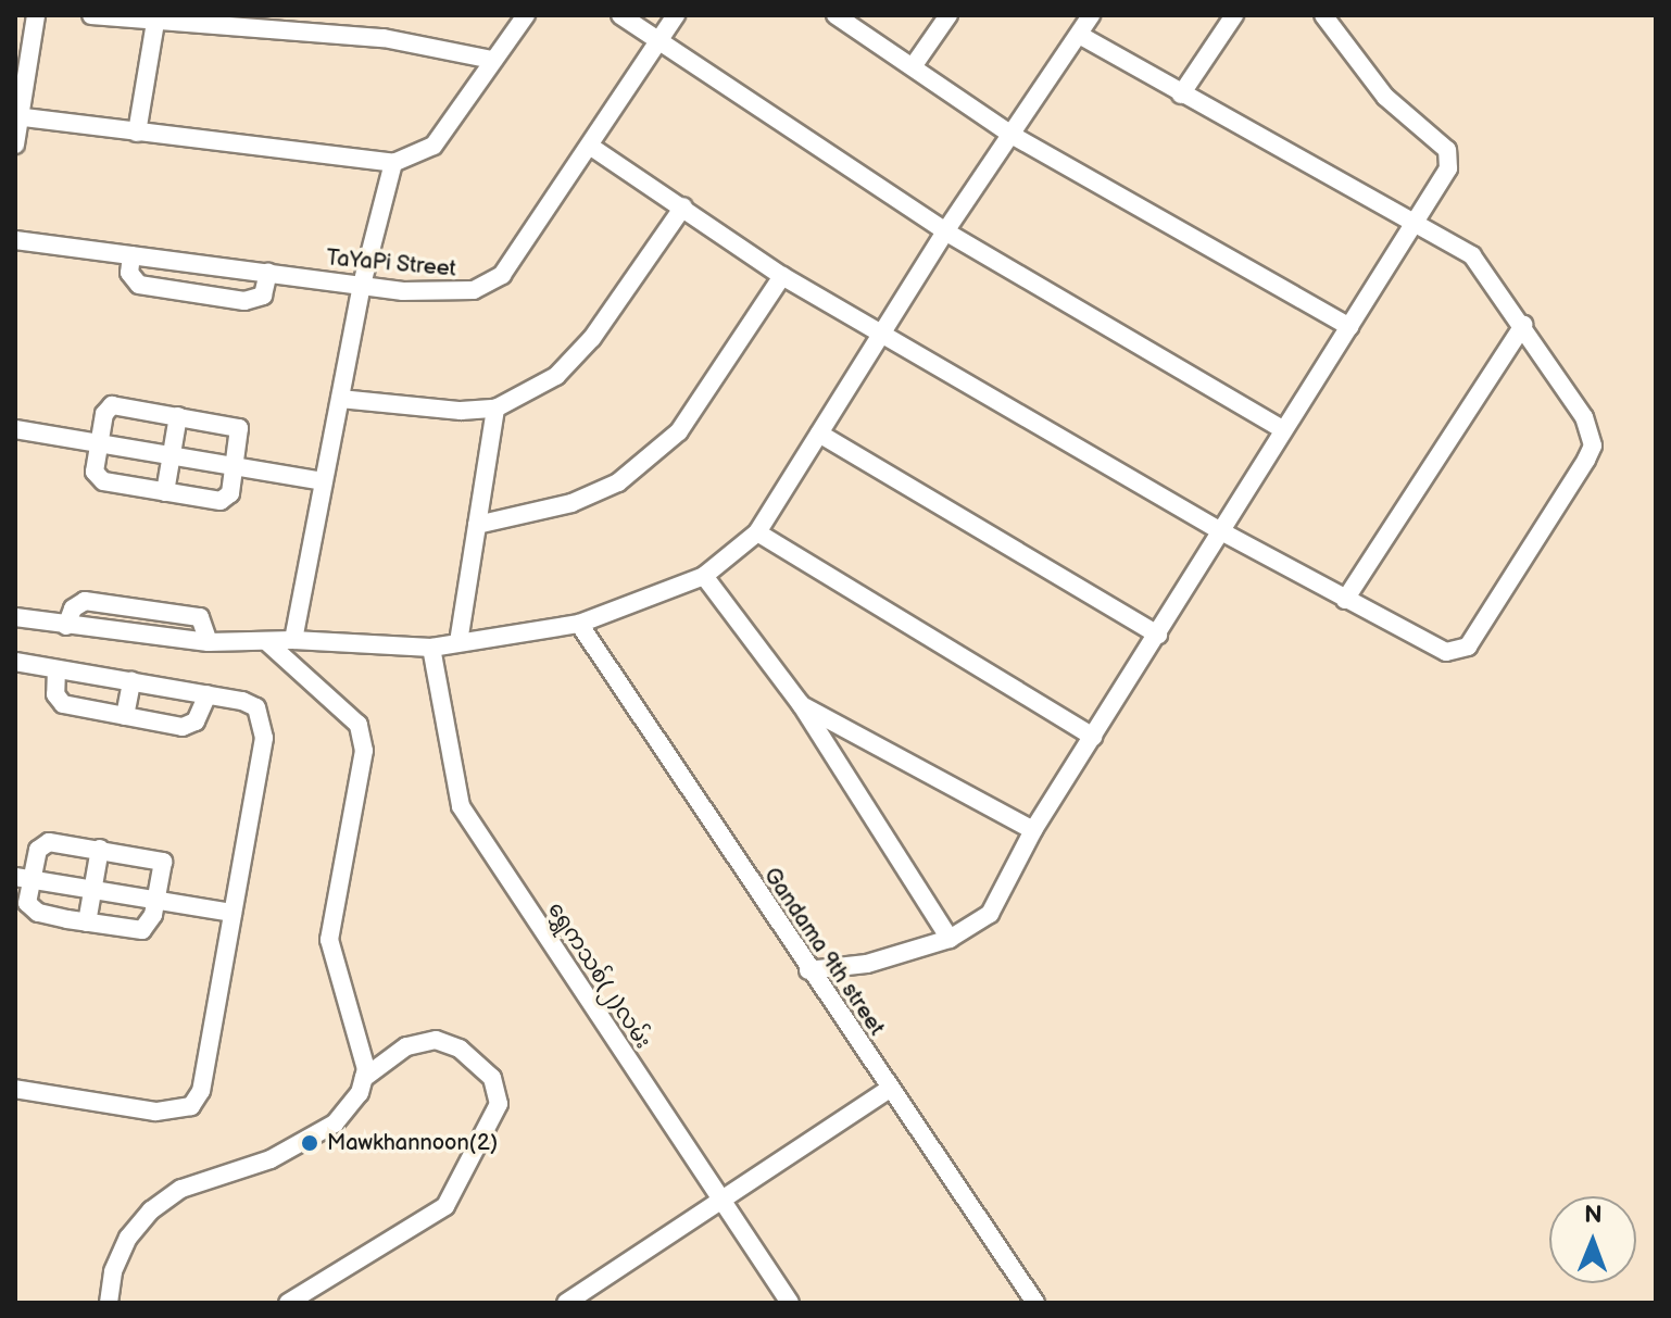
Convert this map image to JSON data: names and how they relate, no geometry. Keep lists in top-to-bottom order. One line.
{"streets":{"street":["TaYaPi Street","Gandama 9th street","ရွှေကသစ်(၂)လမ်း"]},"places":["Mawkhannoon(2)"],"north":"top"}
